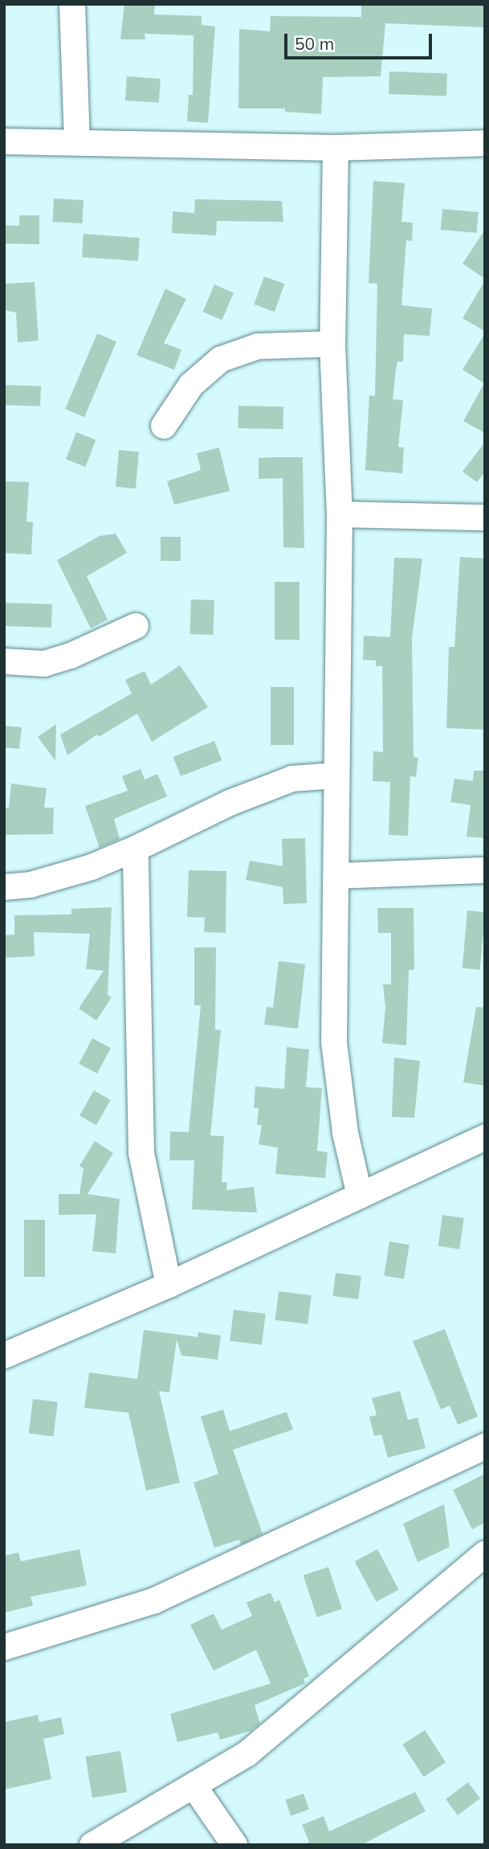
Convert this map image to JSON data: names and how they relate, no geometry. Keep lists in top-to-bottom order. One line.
{"scale_bar":"50 m"}
